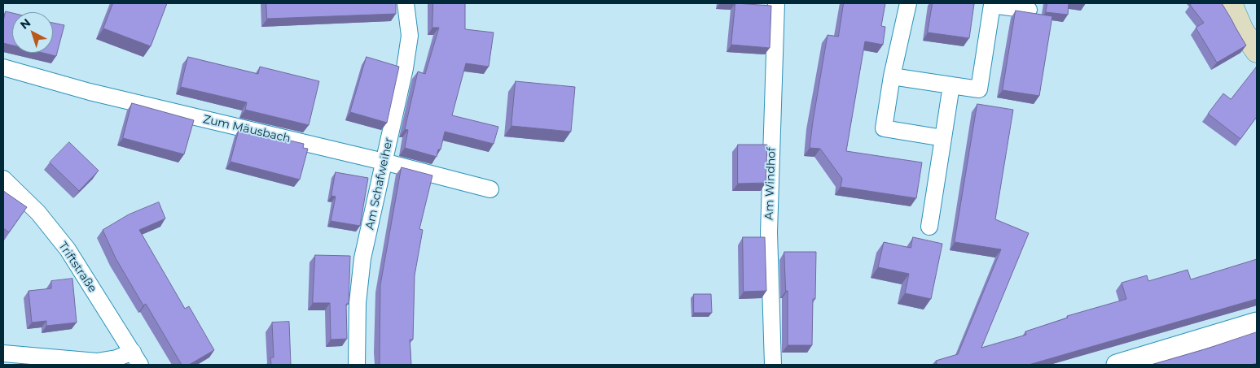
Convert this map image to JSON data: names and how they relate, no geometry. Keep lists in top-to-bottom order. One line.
{"streets":{"street":["Zum Mäusbach","Am Schafweiher","Am Windhof","Triftstraße"]},"crossings":[["Zum Mäusbach","Am Schafweiher"]],"north":"top left"}
